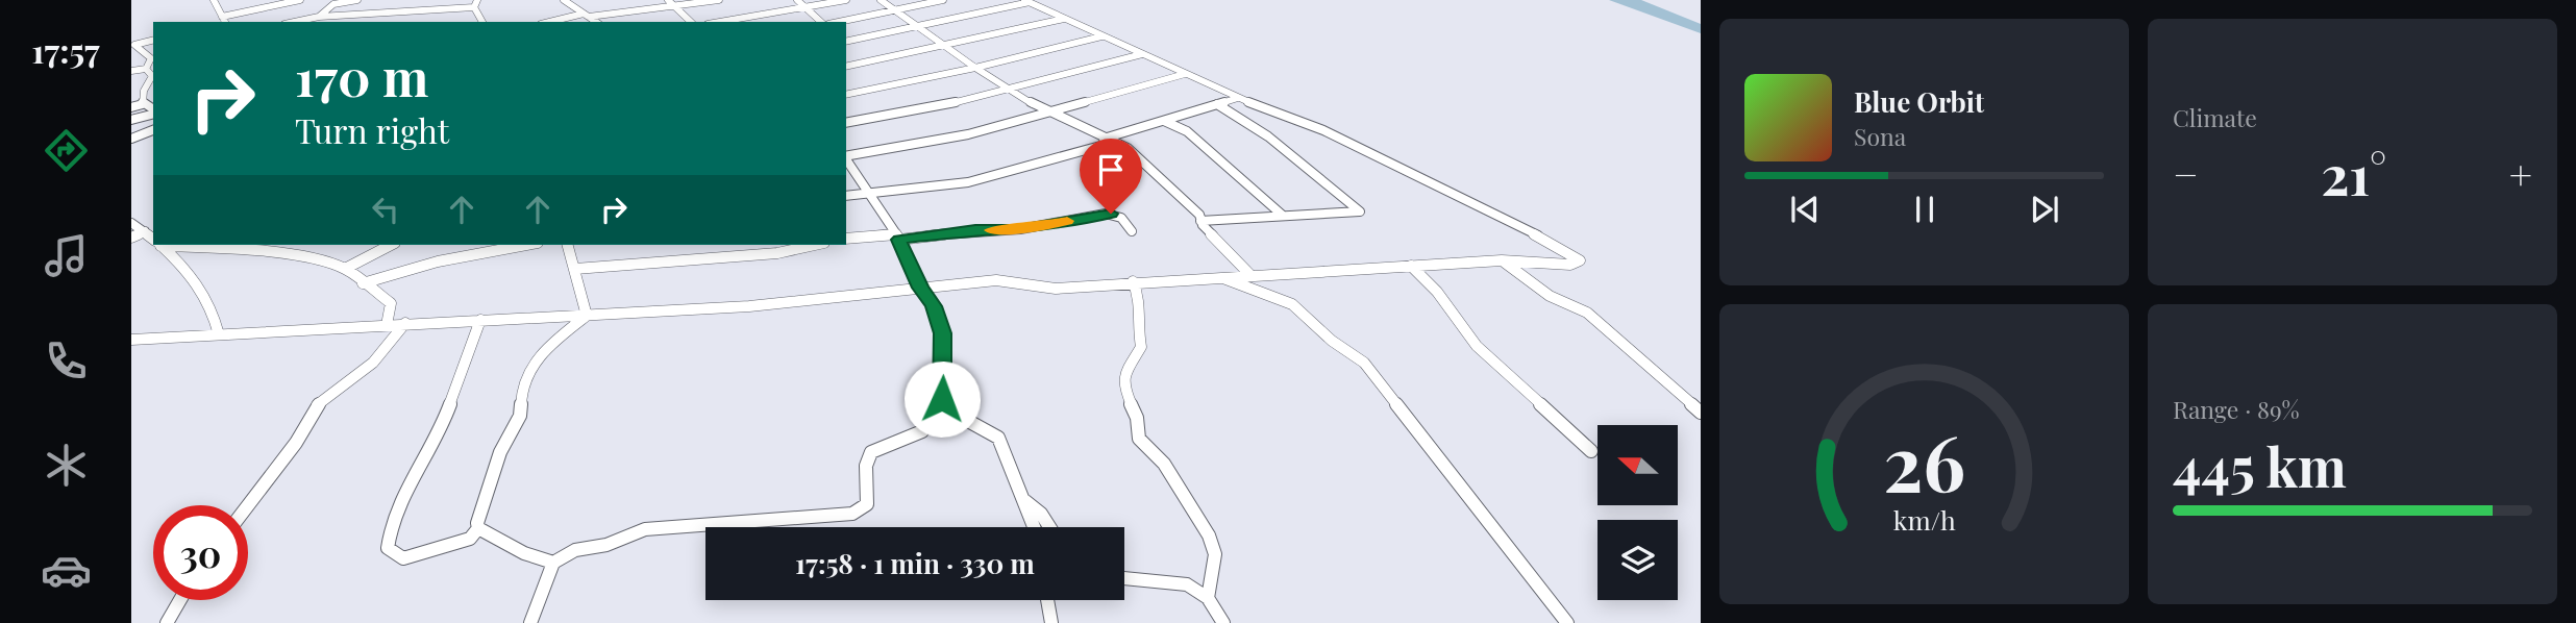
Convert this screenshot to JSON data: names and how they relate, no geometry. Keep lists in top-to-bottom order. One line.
{"north":"left","page":{"tabs":"17:57","tile":["Climate",["Range · 89%","445 km"]],"turn":["170 m","Turn right"],"song":["Blue Orbit","Sona"],"heat":["−","21°","+"],"limit":"30","trip":"17:58 · 1 min · 330 m","gauge":["26","km/h"]}}
